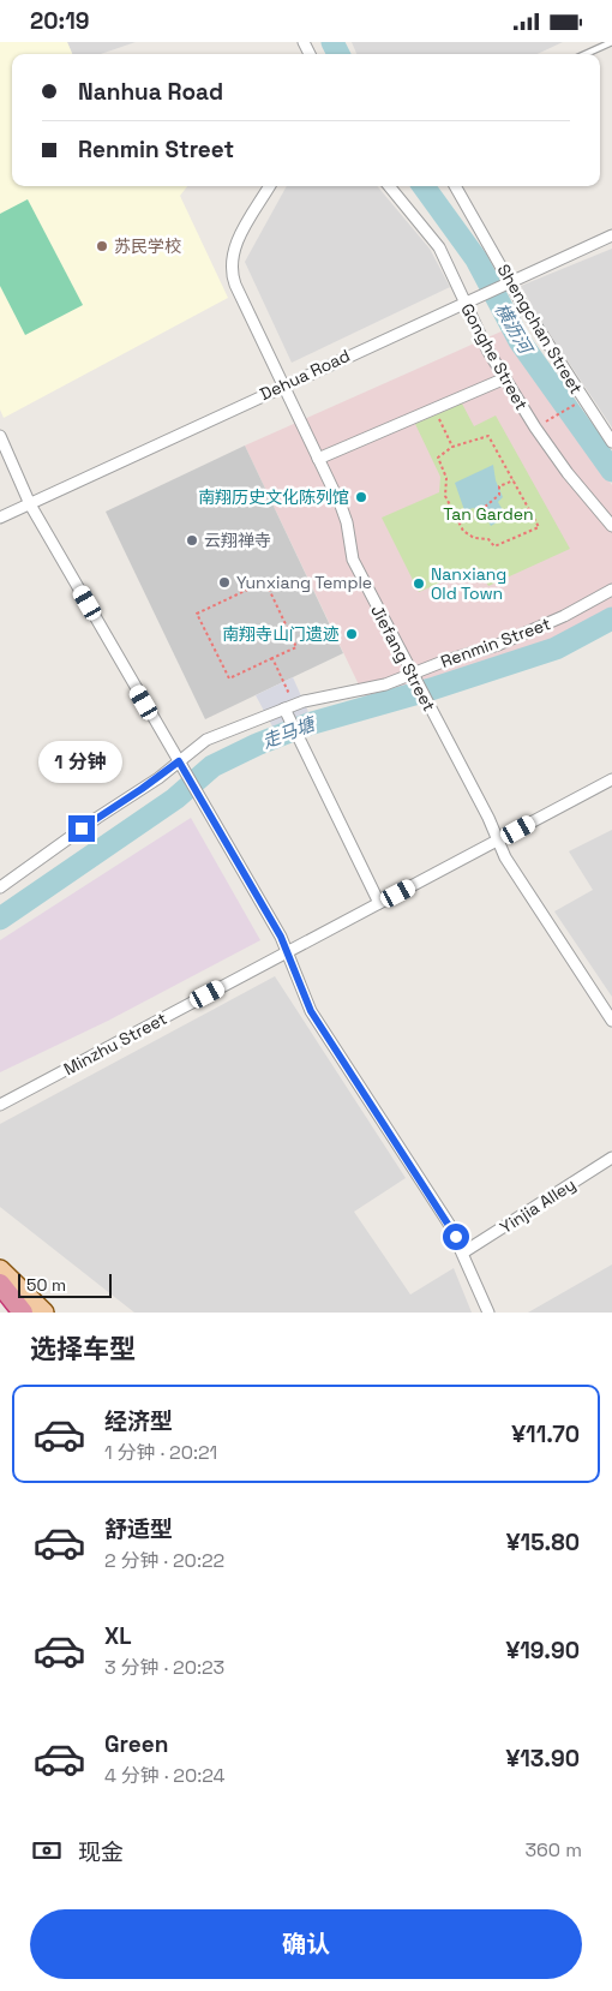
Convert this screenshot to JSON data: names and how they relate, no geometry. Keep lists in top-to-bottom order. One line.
{"streets":{"street":["Shengchan Street","Gonghe Street","Dehua Road","Renmin Street","Jiefang Street","Minzhu Street","Yinjia Alley"]},"crossings":[["Shengchan Street","Dehua Road"],["Gonghe Street","Dehua Road"],["Dehua Road","Jiefang Street"],["Renmin Street","Jiefang Street"],["Jiefang Street","Minzhu Street"]],"water":["横沥河","走马塘"],"parks":["Tan Garden"],"places":["苏民学校","南翔历史文化陈列馆","云翔禅寺","Yunxiang Temple","Nanxiang Old Town","南翔寺山门遗迹"],"scale_bar":"50 m","page":{"status":"20:19","banner":["Nanhua Road","Renmin Street"],"bubble":"1 分钟","scale":"50 m","heading":"选择车型","list":[{"name":"经济型","note":"1 分钟 · 20:21","value":"¥11.70"},{"name":"舒适型","note":"2 分钟 · 20:22","value":"¥15.80"},{"name":"XL","note":"3 分钟 · 20:23","value":"¥19.90"},{"name":"Green","note":"4 分钟 · 20:24","value":"¥13.90"}],"pay":["现金","360 m"],"buttons":"确认"}}
